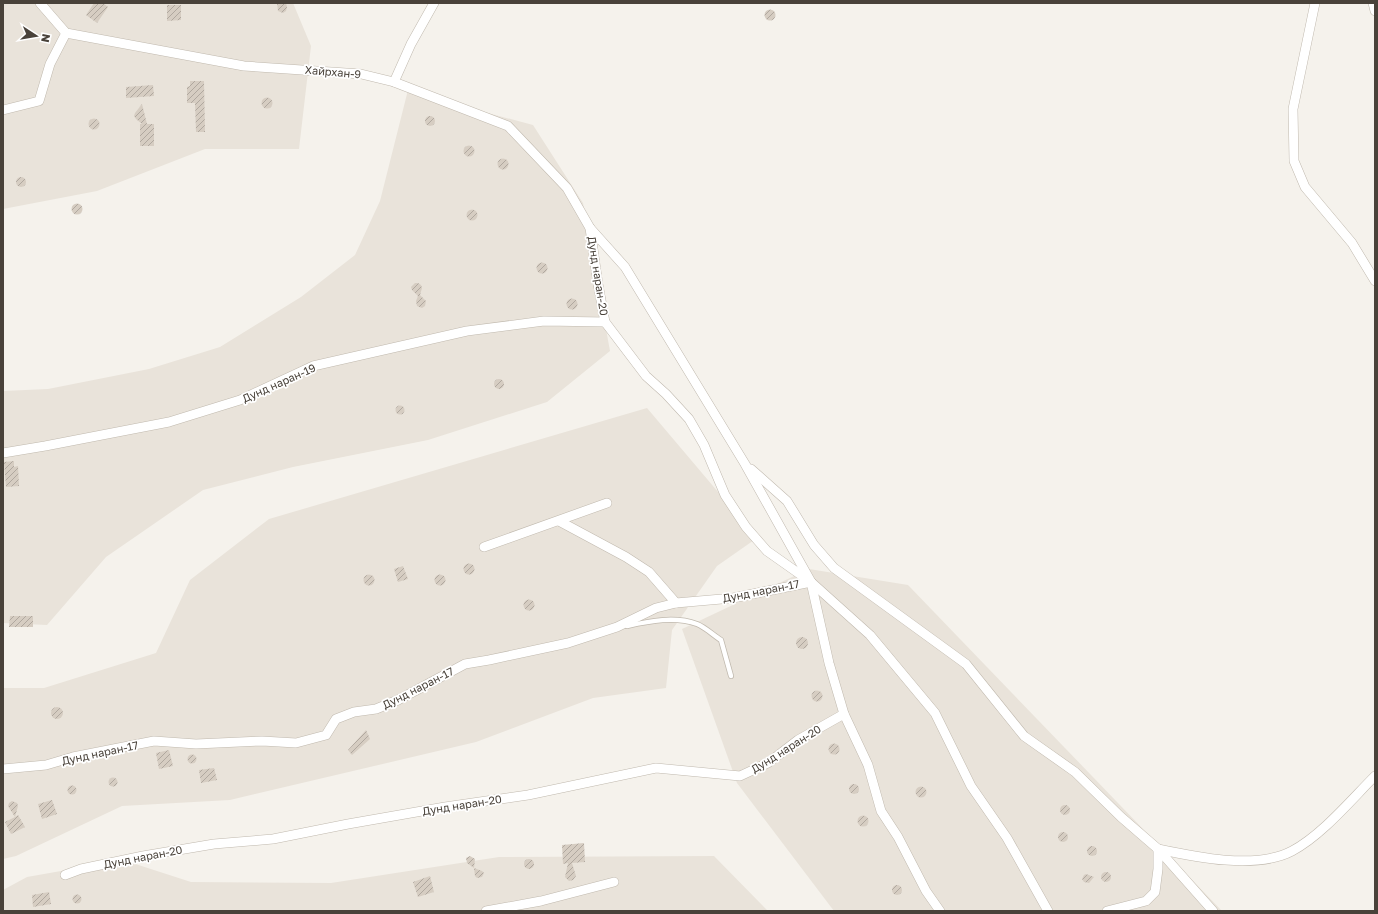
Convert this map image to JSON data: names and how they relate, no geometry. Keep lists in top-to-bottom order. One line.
{"streets":{"street":["Хайрхан-9","Дунд наран-20","Дунд наран-19","Дунд наран-17"]},"crossings":[["Хайрхан-9","Дунд наран-20"],["Дунд наран-20","Дунд наран-19"],["Дунд наран-20","Дунд наран-17"]],"north":"right"}
